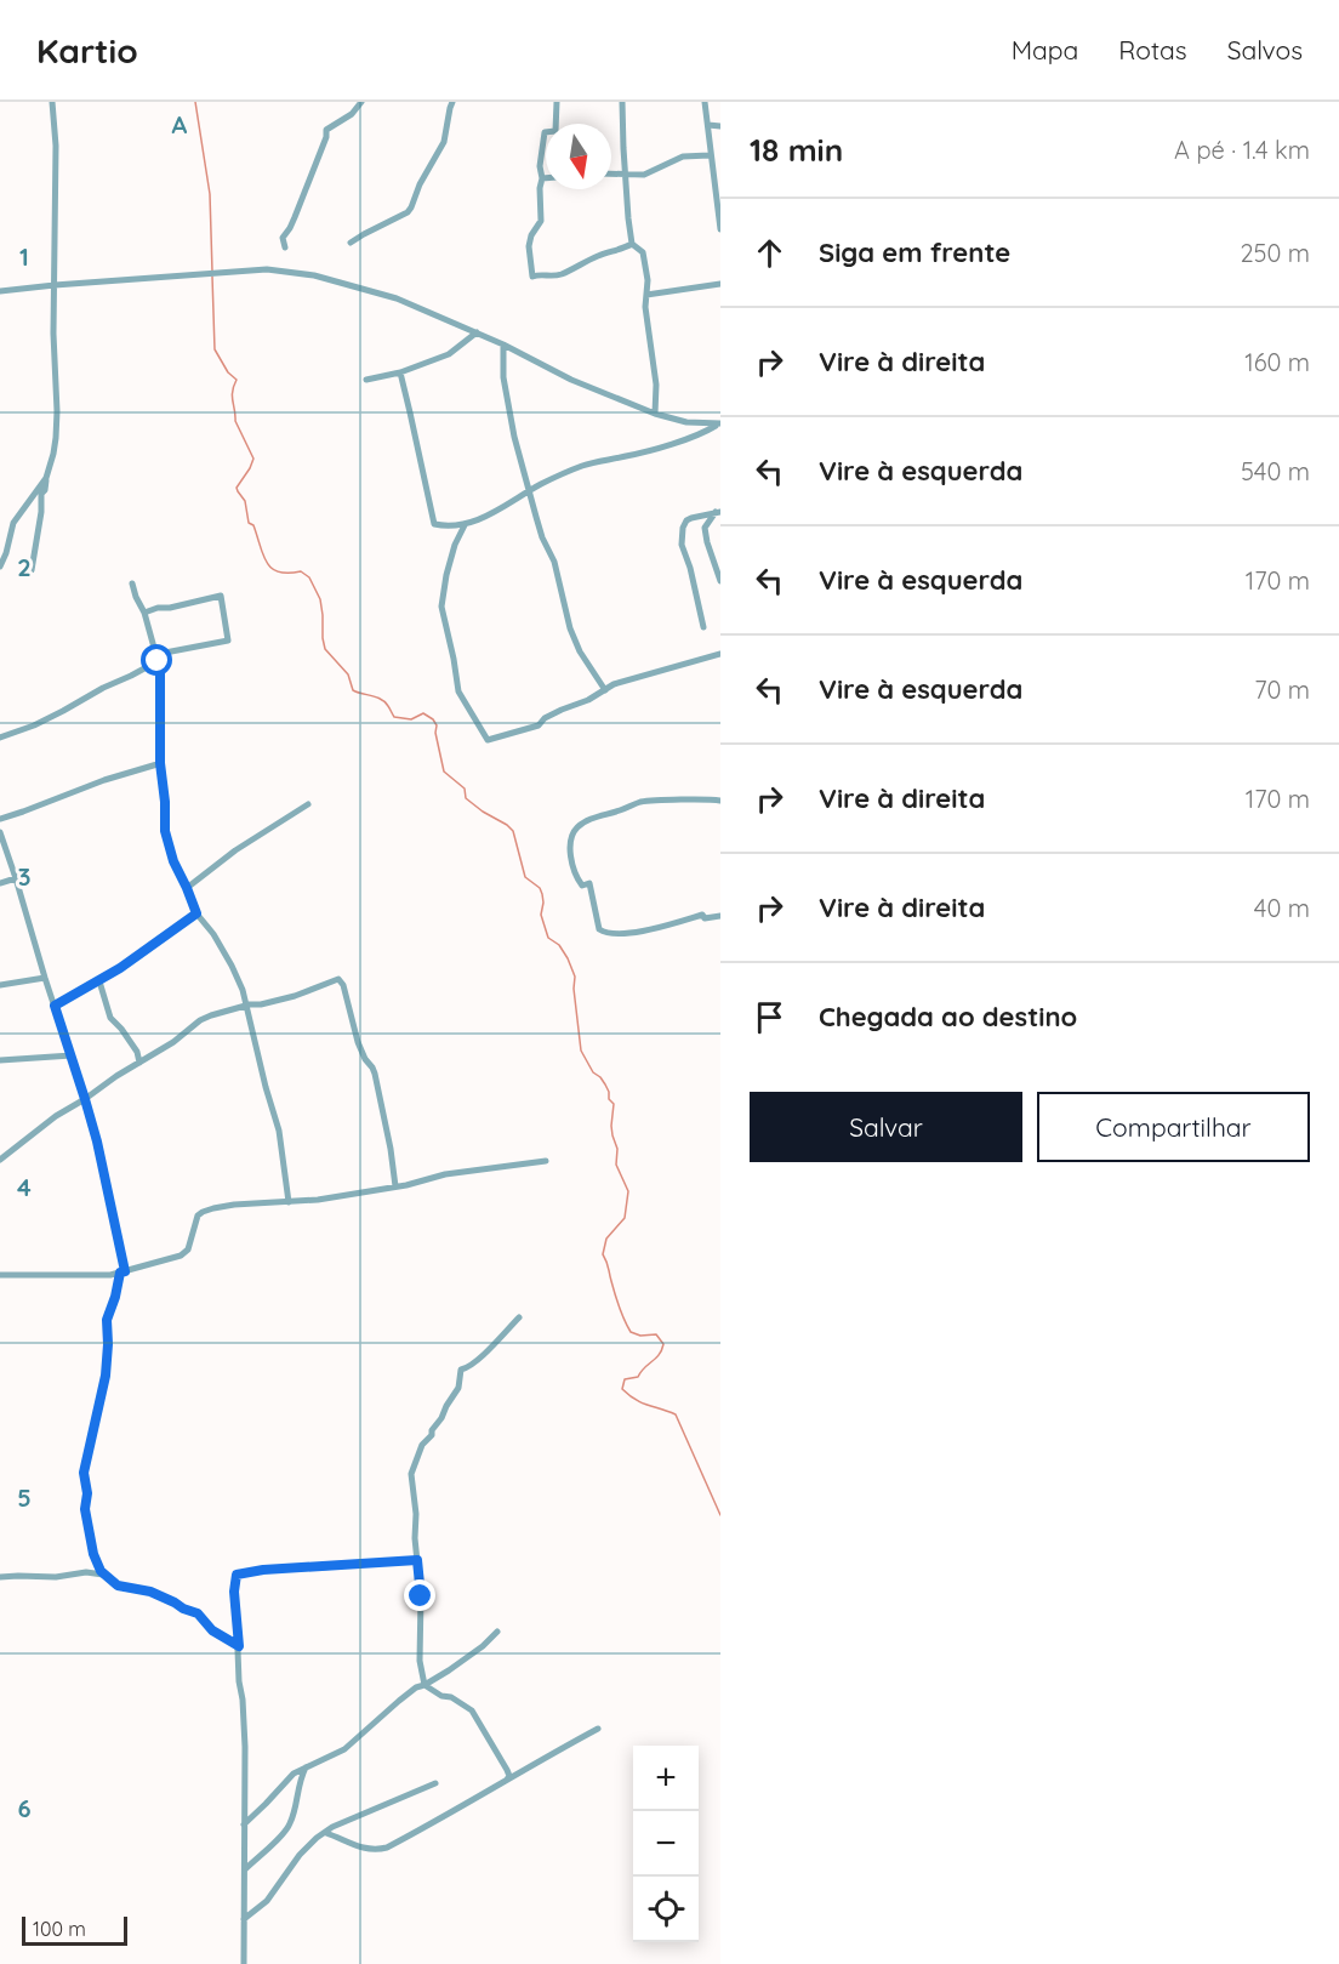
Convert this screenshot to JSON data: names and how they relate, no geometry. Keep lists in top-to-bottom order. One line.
{"scale_bar":"100 m","north":"bottom","page":{"header":"Kartio","nav":["Mapa","Rotas","Salvos"],"heading":["18 min","A pé · 1.4 km"],"list":[["Siga em frente","250 m"],["Vire à direita","160 m"],["Vire à esquerda","540 m"],["Vire à esquerda","170 m"],["Vire à esquerda","70 m"],["Vire à direita","170 m"],["Vire à direita","40 m"],"Chegada ao destino"],"buttons":["Salvar","Compartilhar"],"map_buttons":["+","−"],"scale":"100 m"},"grid":{"columns":["A"],"rows":["1","2","3","4","5","6"]}}
